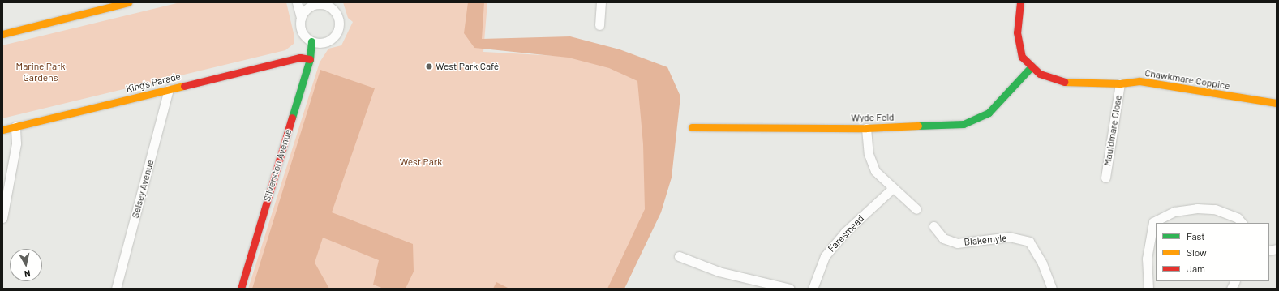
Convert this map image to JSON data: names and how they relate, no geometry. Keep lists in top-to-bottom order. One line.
{"streets":{"street":["Chawkmare Coppice","King's Parade","Wyde Feld","Mauldmare Close","Silverston Avenue","Selsey Avenue","Faresmead","Blakemyle"]},"crossings":[["Chawkmare Coppice","Wyde Feld"],["Chawkmare Coppice","Mauldmare Close"],["King's Parade","Silverston Avenue"],["King's Parade","Selsey Avenue"]],"parks":["Marine Park Gardens","West Park"],"places":["West Park Café"],"legend":["Fast","Slow","Jam"],"north":"bottom"}
